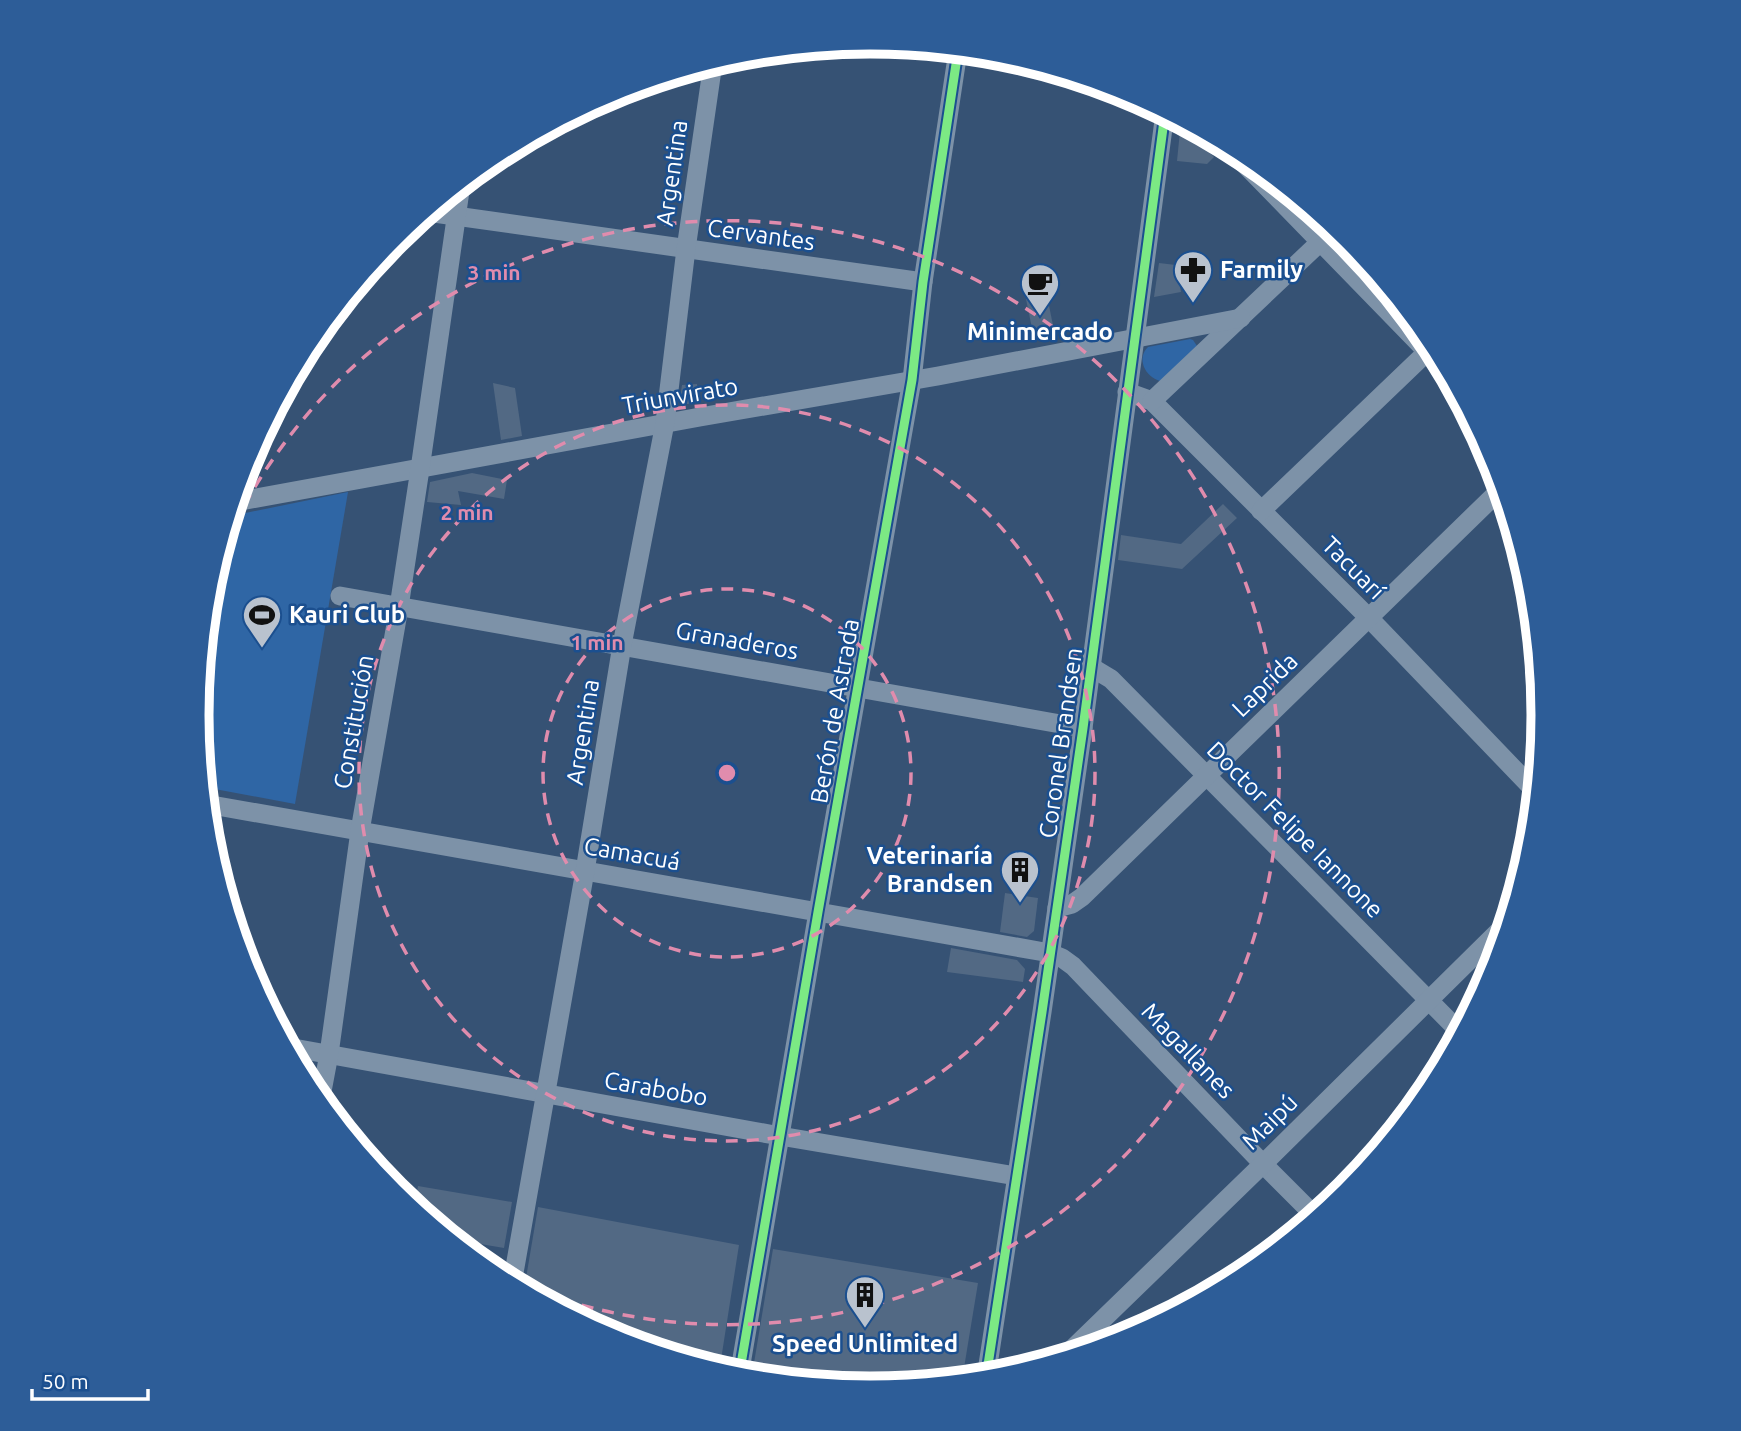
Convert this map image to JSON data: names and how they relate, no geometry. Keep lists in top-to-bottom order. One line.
{"streets":{"street":["Argentina","Cervantes","Triunvirato","Tacuarí","Granaderos","Laprida","Berón de Astrada","Constitución","Coronel Brandsen","Doctor Felipe Iannone","Camacuá","Magallanes","Carabobo","Maipú"]},"crossings":[["Argentina","Cervantes"],["Argentina","Triunvirato"],["Argentina","Granaderos"],["Argentina","Camacuá"],["Argentina","Carabobo"],["Cervantes","Berón de Astrada"],["Cervantes","Constitución"],["Triunvirato","Berón de Astrada"],["Triunvirato","Constitución"],["Triunvirato","Coronel Brandsen"],["Tacuarí","Laprida"],["Tacuarí","Coronel Brandsen"],["Granaderos","Berón de Astrada"],["Granaderos","Constitución"],["Granaderos","Coronel Brandsen"],["Laprida","Coronel Brandsen"],["Laprida","Doctor Felipe Iannone"],["Berón de Astrada","Camacuá"],["Berón de Astrada","Carabobo"],["Constitución","Camacuá"],["Constitución","Carabobo"],["Coronel Brandsen","Doctor Felipe Iannone"],["Coronel Brandsen","Camacuá"],["Coronel Brandsen","Magallanes"],["Coronel Brandsen","Carabobo"],["Doctor Felipe Iannone","Maipú"],["Camacuá","Magallanes"],["Magallanes","Maipú"]],"places":{"pharmacy":["Farmily"],"cafe":["Minimercado"],"sports":["Kauri Club"],"building":["Veterinaría Brandsen","Speed Unlimited"]},"scale_bar":"50 m","rings":["3 min","2 min","1 min"]}
